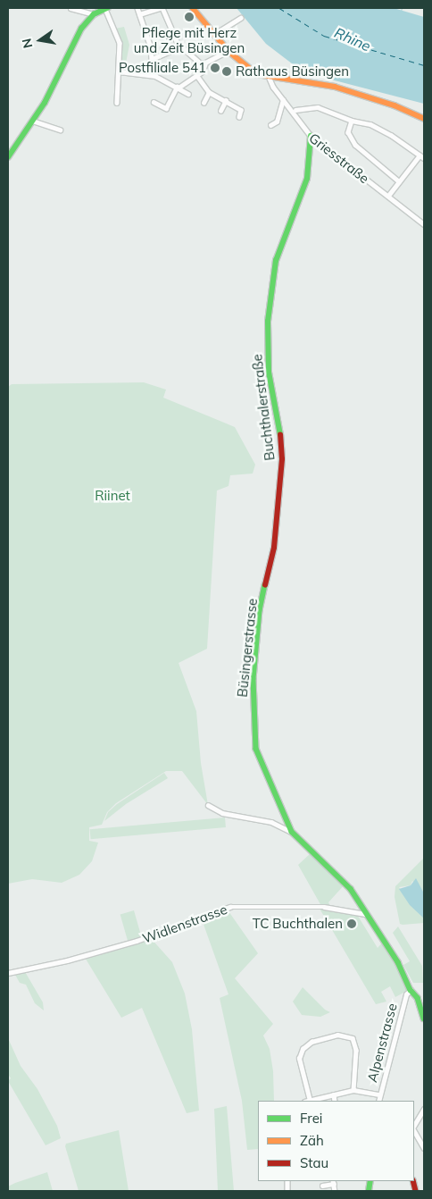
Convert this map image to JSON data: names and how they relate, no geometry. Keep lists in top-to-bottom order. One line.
{"streets":{"street":["Griesstraße","Buchthalerstraße","Büsingerstrasse","Widlenstrasse","Alpenstrasse"]},"crossings":[["Griesstraße","Buchthalerstraße"],["Buchthalerstraße","Büsingerstrasse"],["Büsingerstrasse","Widlenstrasse"],["Büsingerstrasse","Alpenstrasse"]],"water":["Rhine"],"parks":["Riinet"],"places":["Pflege mit Herz und Zeit Büsingen","Postfiliale 541","Rathaus Büsingen","TC Buchthalen"],"legend":["Frei","Zäh","Stau"],"north":"left"}
